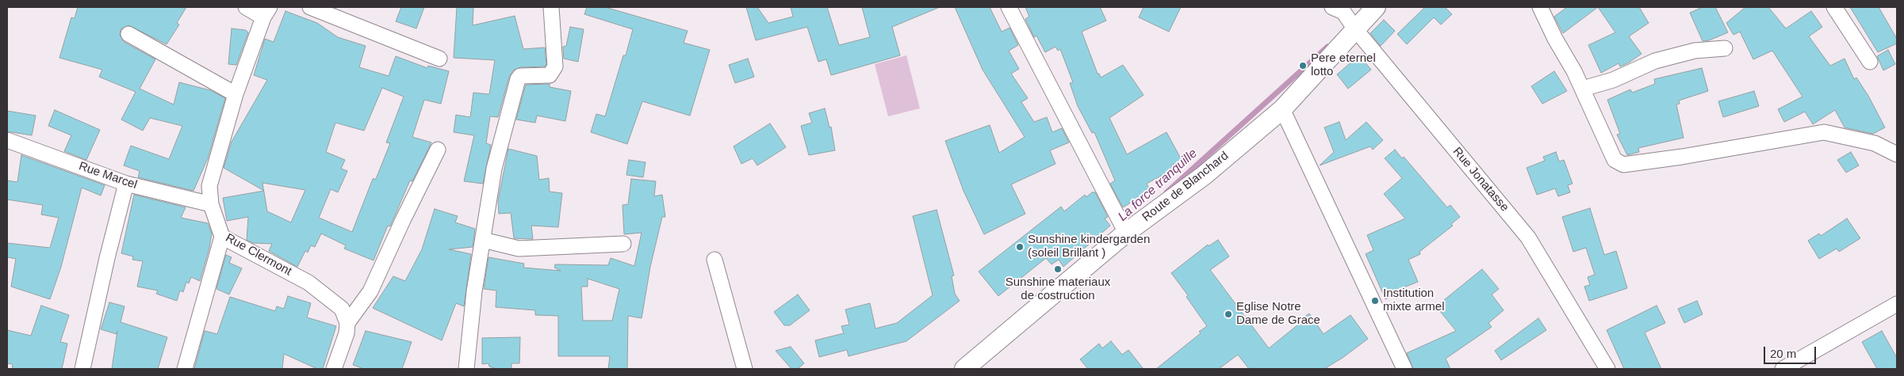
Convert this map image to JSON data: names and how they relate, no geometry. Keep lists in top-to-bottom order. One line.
{"streets":{"street":["Rue Marcel","Rue Jonatasse","Route de Blanchard","Rue Clermont"]},"crossings":[["Rue Marcel","Rue Clermont"],["Rue Jonatasse","Route de Blanchard"]],"water":["La force tranquille"],"places":["Pere eternel lotto","Sunshine kindergarden (soleil Brillant )","Sunshine materiaux de costruction","Institution mixte armel","Eglise Notre Dame de Grace"],"scale_bar":"20 m"}
